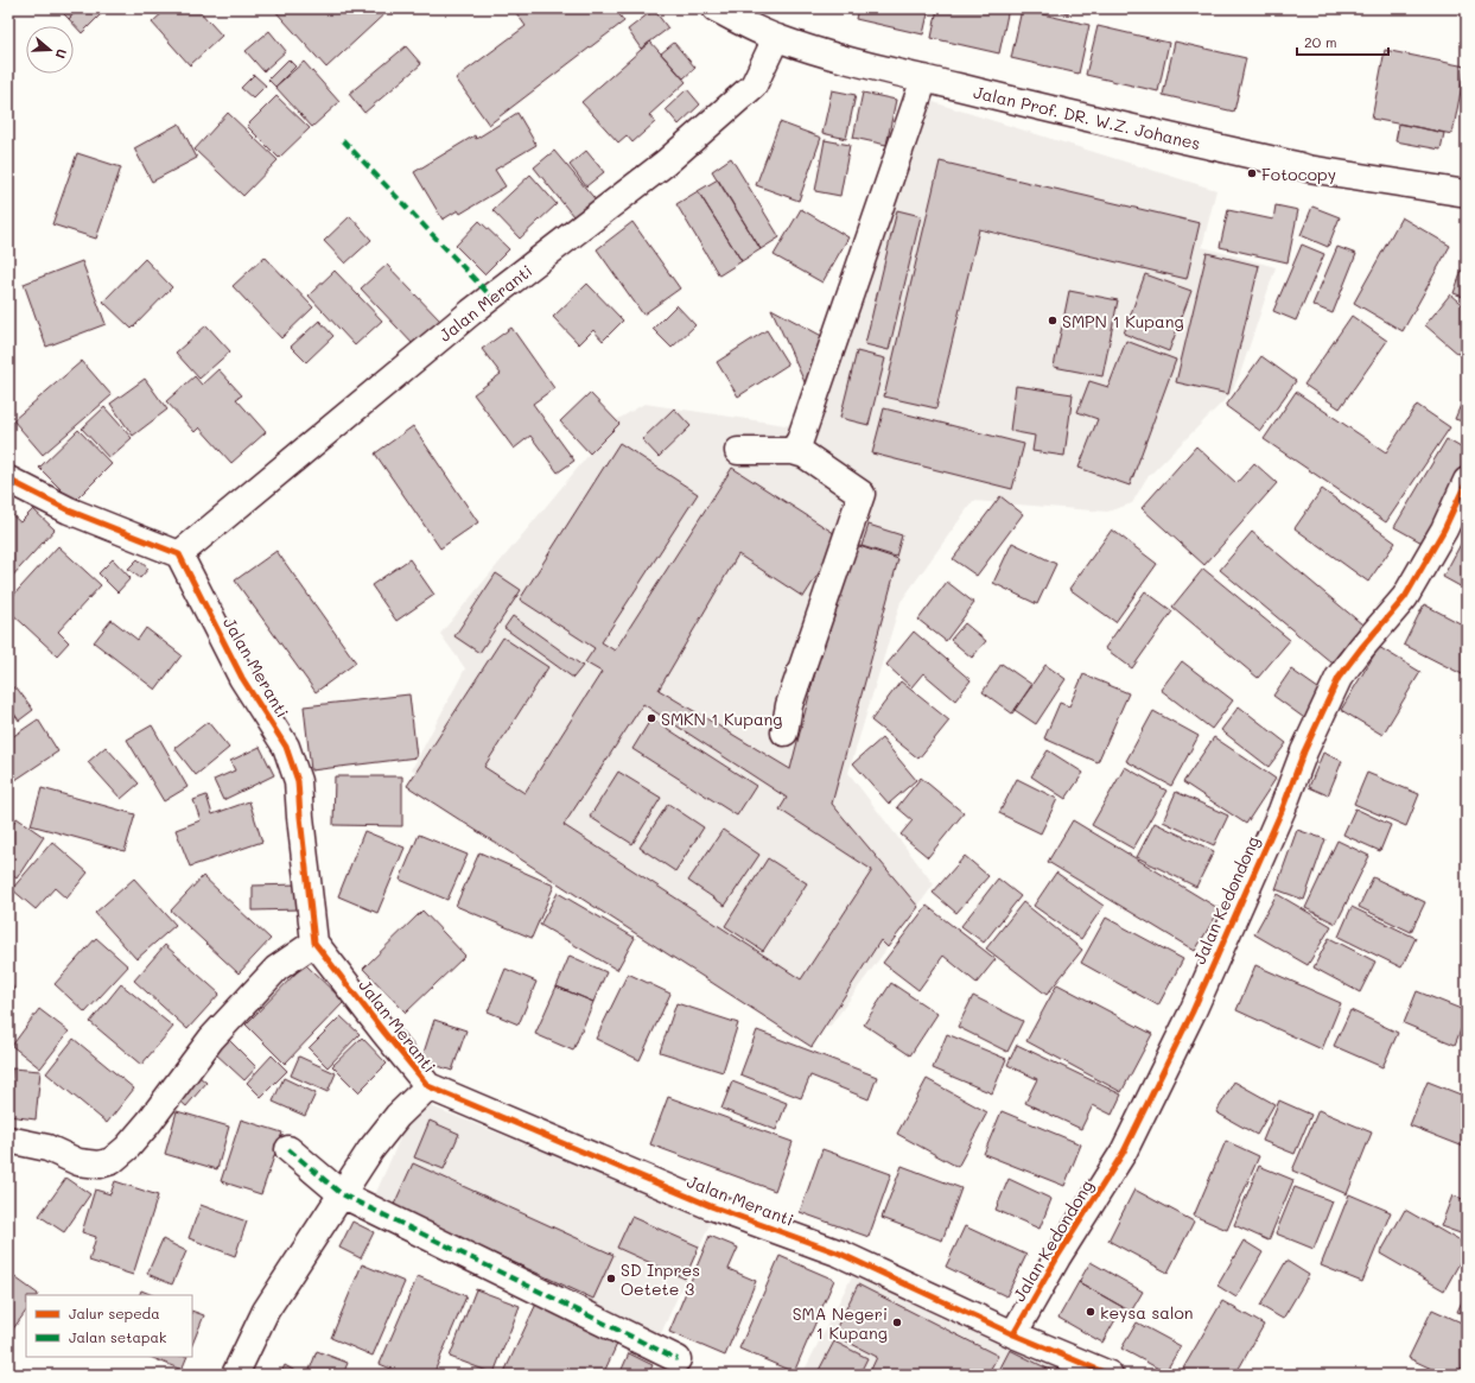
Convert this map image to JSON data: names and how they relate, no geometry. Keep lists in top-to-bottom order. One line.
{"streets":{"street":["Jalan Prof. DR. W.Z. Johanes","Jalan Meranti","Jalan Kedondong"]},"crossings":[["Jalan Prof. DR. W.Z. Johanes","Jalan Meranti"],["Jalan Meranti","Jalan Kedondong"]],"places":["Fotocopy","SMPN 1 Kupang","SMKN 1 Kupang","SD Inpres Oetete 3","keysa salon","SMA Negeri 1 Kupang"],"legend":["Jalur sepeda","Jalan setapak"],"scale_bar":"20 m","north":"right"}
